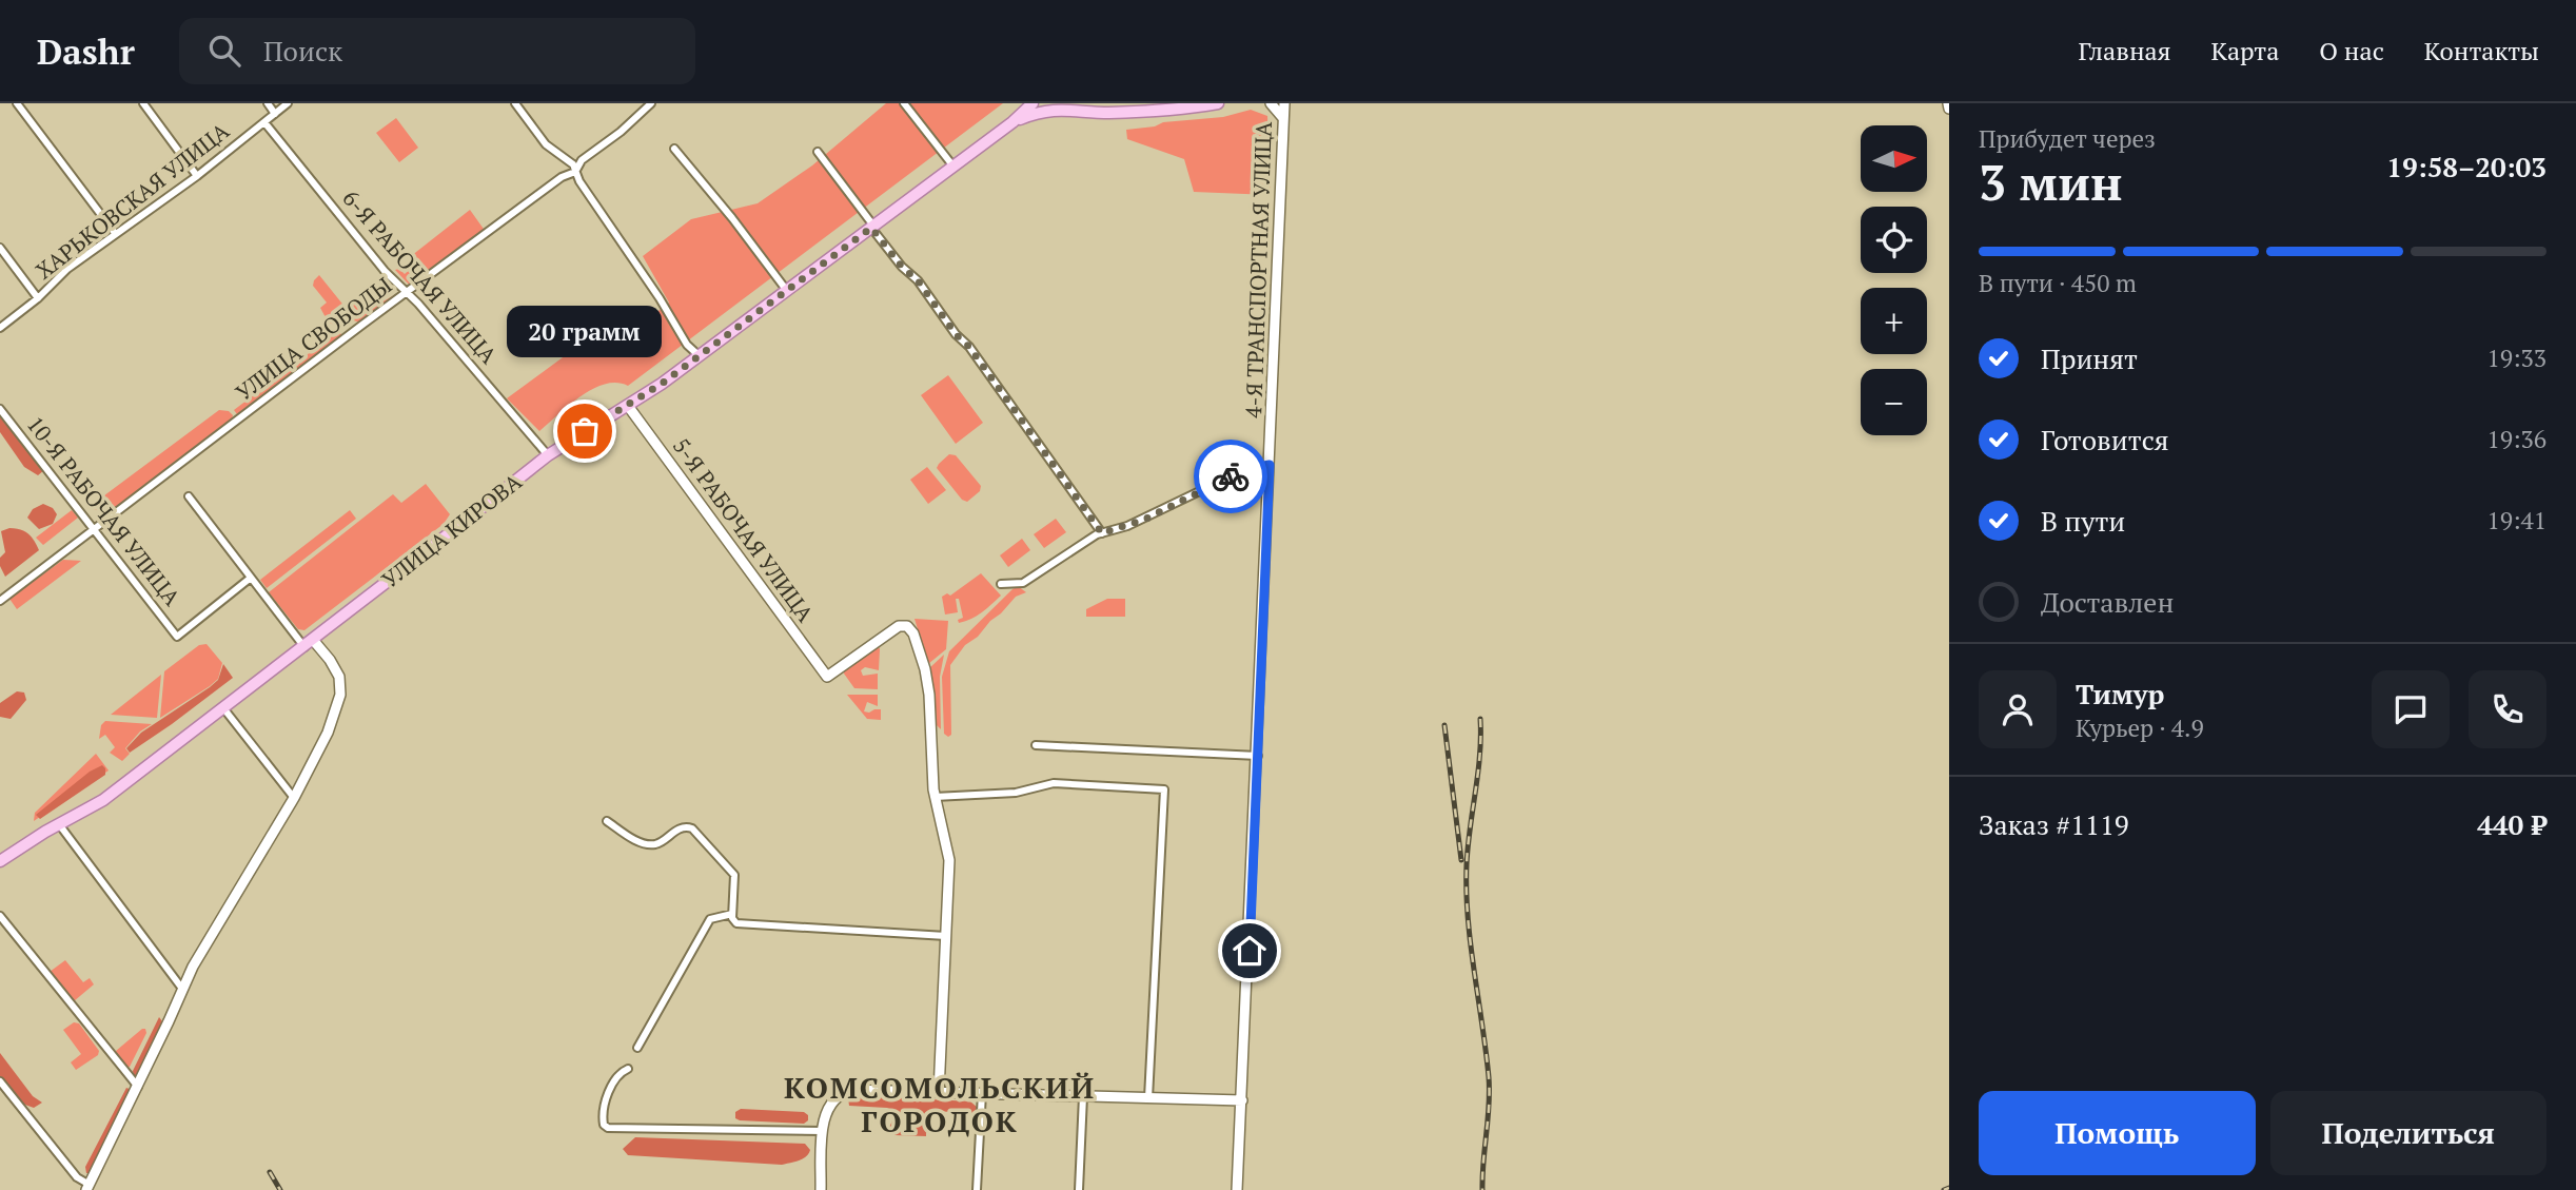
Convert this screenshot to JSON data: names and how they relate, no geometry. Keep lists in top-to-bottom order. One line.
{"streets":{"main road":["4-Я ТРАНСПОРТНАЯ УЛИЦА","5-Я РАБОЧАЯ УЛИЦА","УЛИЦА КИРОВА"],"street":["ХАРЬКОВСКАЯ УЛИЦА","6-Я РАБОЧАЯ УЛИЦА","УЛИЦА СВОБОДЫ","10-Я РАБОЧАЯ УЛИЦА"]},"crossings":[["ХАРЬКОВСКАЯ УЛИЦА","6-Я РАБОЧАЯ УЛИЦА"],["6-Я РАБОЧАЯ УЛИЦА","УЛИЦА СВОБОДЫ"],["6-Я РАБОЧАЯ УЛИЦА","УЛИЦА КИРОВА"],["УЛИЦА СВОБОДЫ","10-Я РАБОЧАЯ УЛИЦА"],["5-Я РАБОЧАЯ УЛИЦА","УЛИЦА КИРОВА"]],"districts":["КОМСОМОЛЬСКИЙ ГОРОДОК"],"places":["20 грамм"],"north":"right","page":{"header":"Dashr","search":"Поиск","nav":["Главная","Карта","О нас","Контакты"],"heading":["3 мин","Прибудет через","19:58–20:03"],"panel":["Тимур","Курьер · 4.9","Заказ #1119","440 ₽"],"map_buttons":["+","−"],"bar":"В пути · 450 m","bubble":"20 грамм","list":[["Принят","19:33"],["Готовится","19:36"],["В пути","19:41"],"Доставлен"],"buttons":["Помощь","Поделиться"]}}
